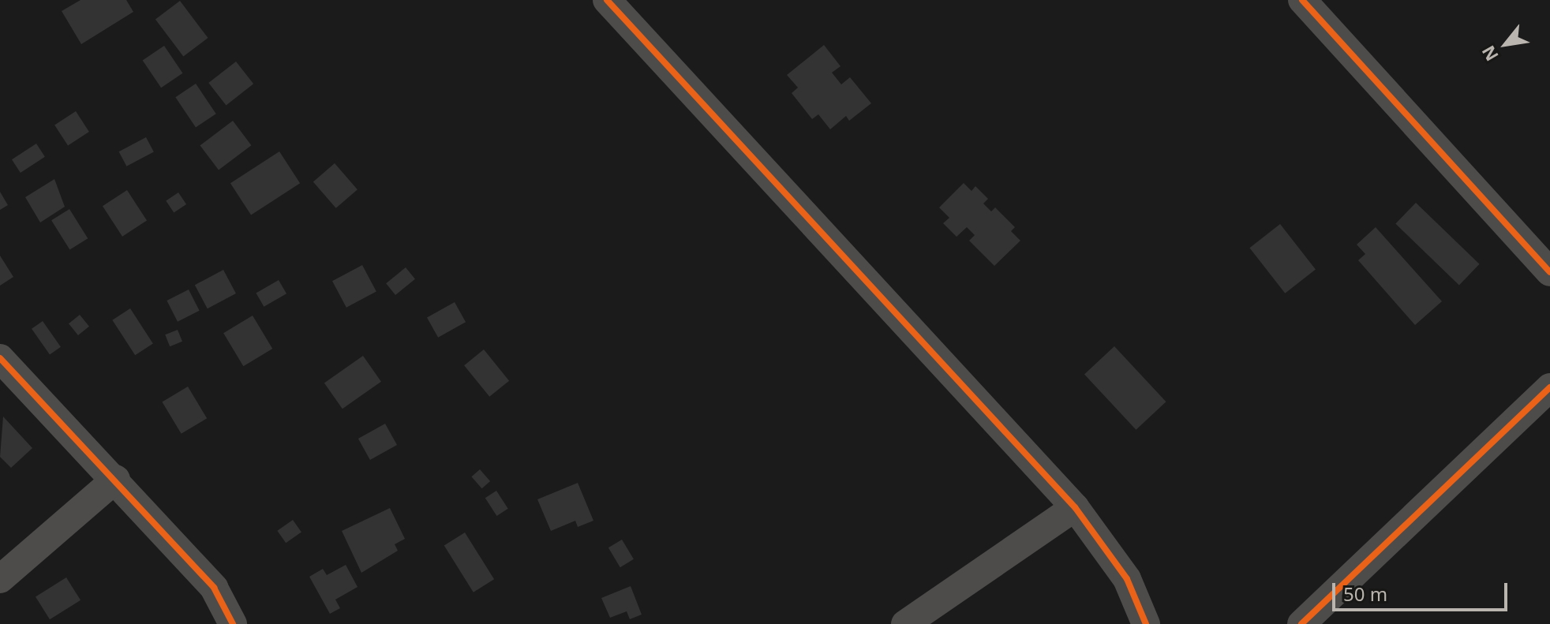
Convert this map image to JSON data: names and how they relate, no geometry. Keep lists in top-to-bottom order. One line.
{"scale_bar":"50 m","north":"bottom left"}
